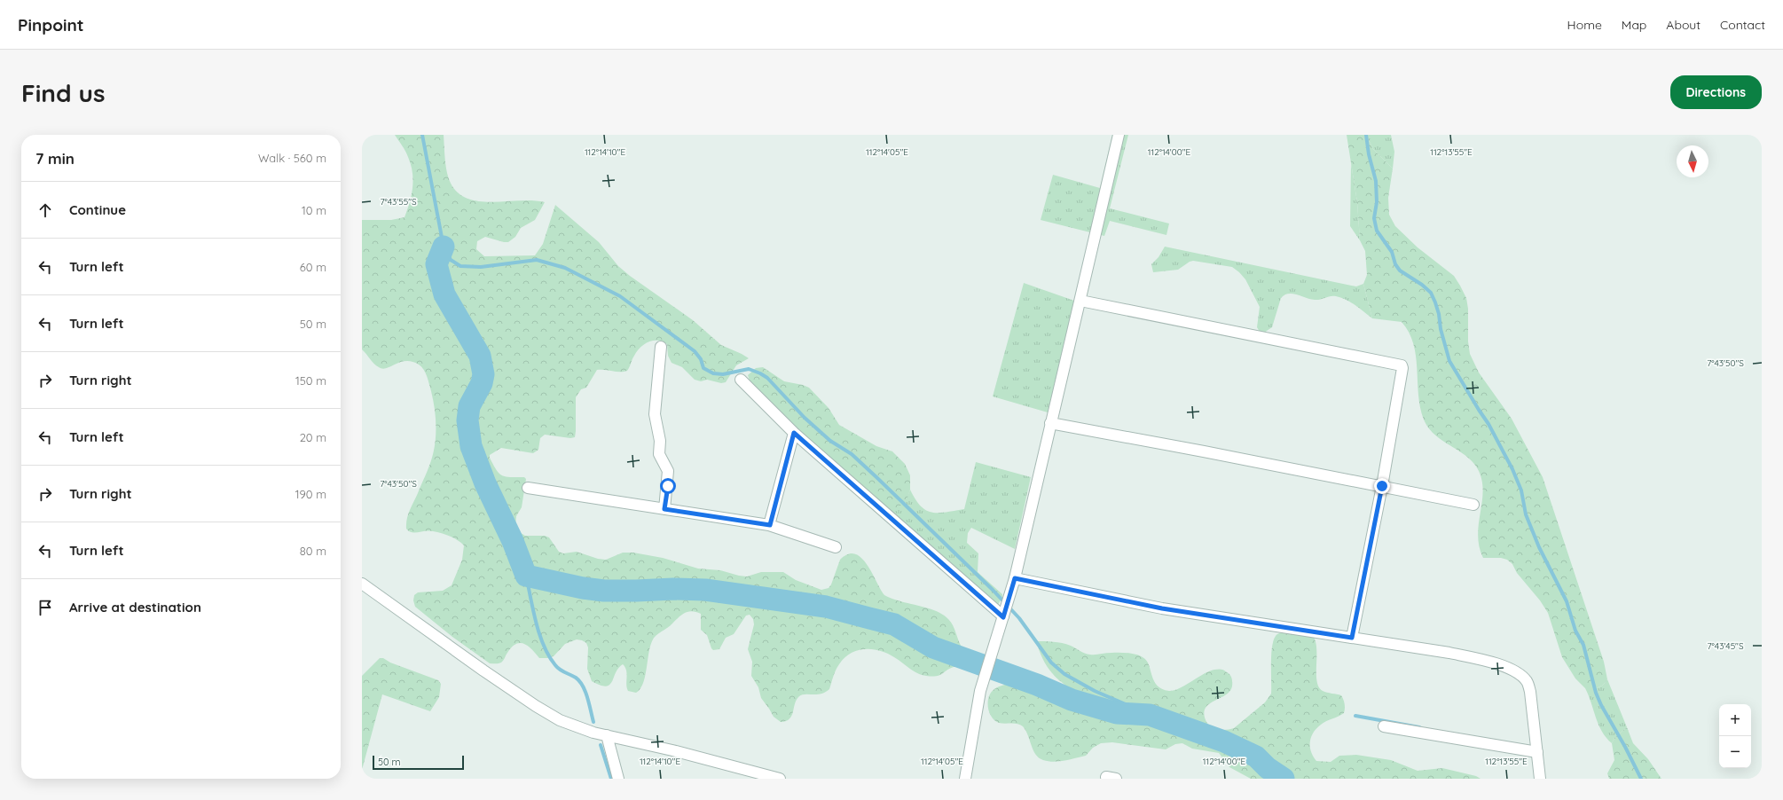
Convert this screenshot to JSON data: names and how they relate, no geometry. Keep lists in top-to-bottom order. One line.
{"scale_bar":"50 m","north":"bottom","page":{"header":"Pinpoint","nav":["Home","Map","About","Contact"],"buttons":"Directions","title":"Find us","heading":["7 min","Walk · 560 m"],"list":[["Continue","10 m"],["Turn left","60 m"],["Turn left","50 m"],["Turn right","150 m"],["Turn left","20 m"],["Turn right","190 m"],["Turn left","80 m"],"Arrive at destination"],"map_buttons":["+","−"],"scale":"50 m"},"coordinates":["112°14'10\"E","112°14'05\"E","112°14'00\"E","112°13'55\"E","7°43'55\"S","7°43'50\"S","7°43'45\"S"]}
